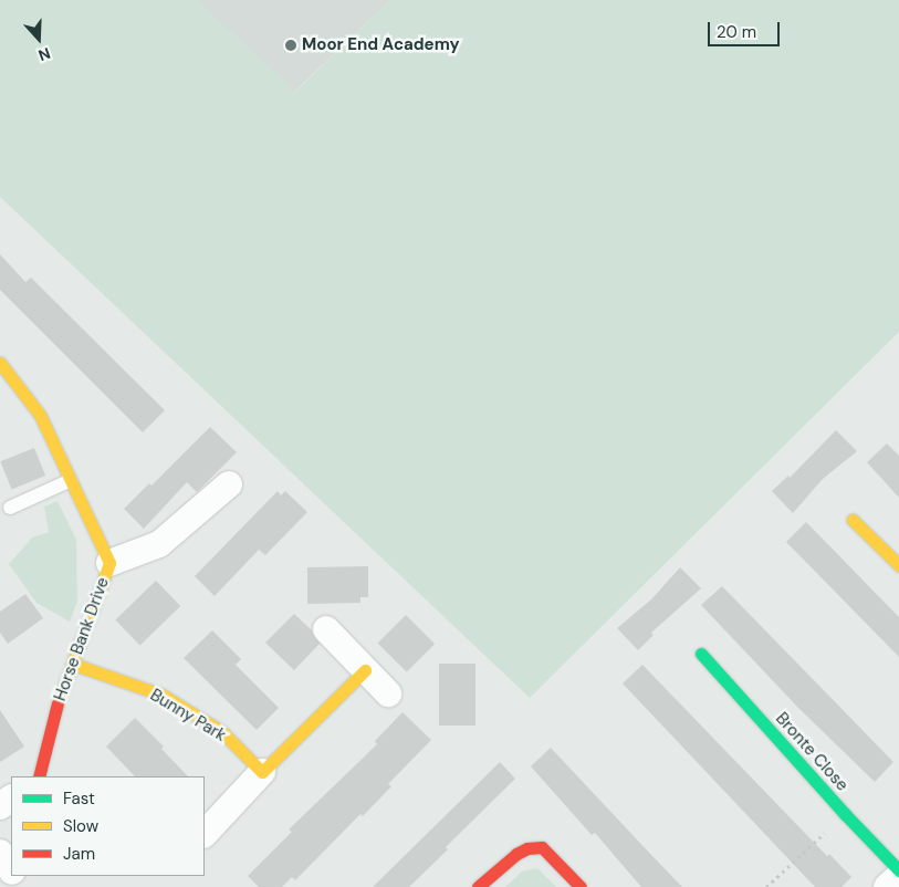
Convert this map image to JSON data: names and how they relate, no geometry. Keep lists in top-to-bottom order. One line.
{"streets":{"street":["Horse Bank Drive","Bunny Park","Bronte Close"]},"crossings":[["Horse Bank Drive","Bunny Park"]],"places":["Moor End Academy"],"legend":["Fast","Slow","Jam"],"scale_bar":"20 m","north":"bottom"}
